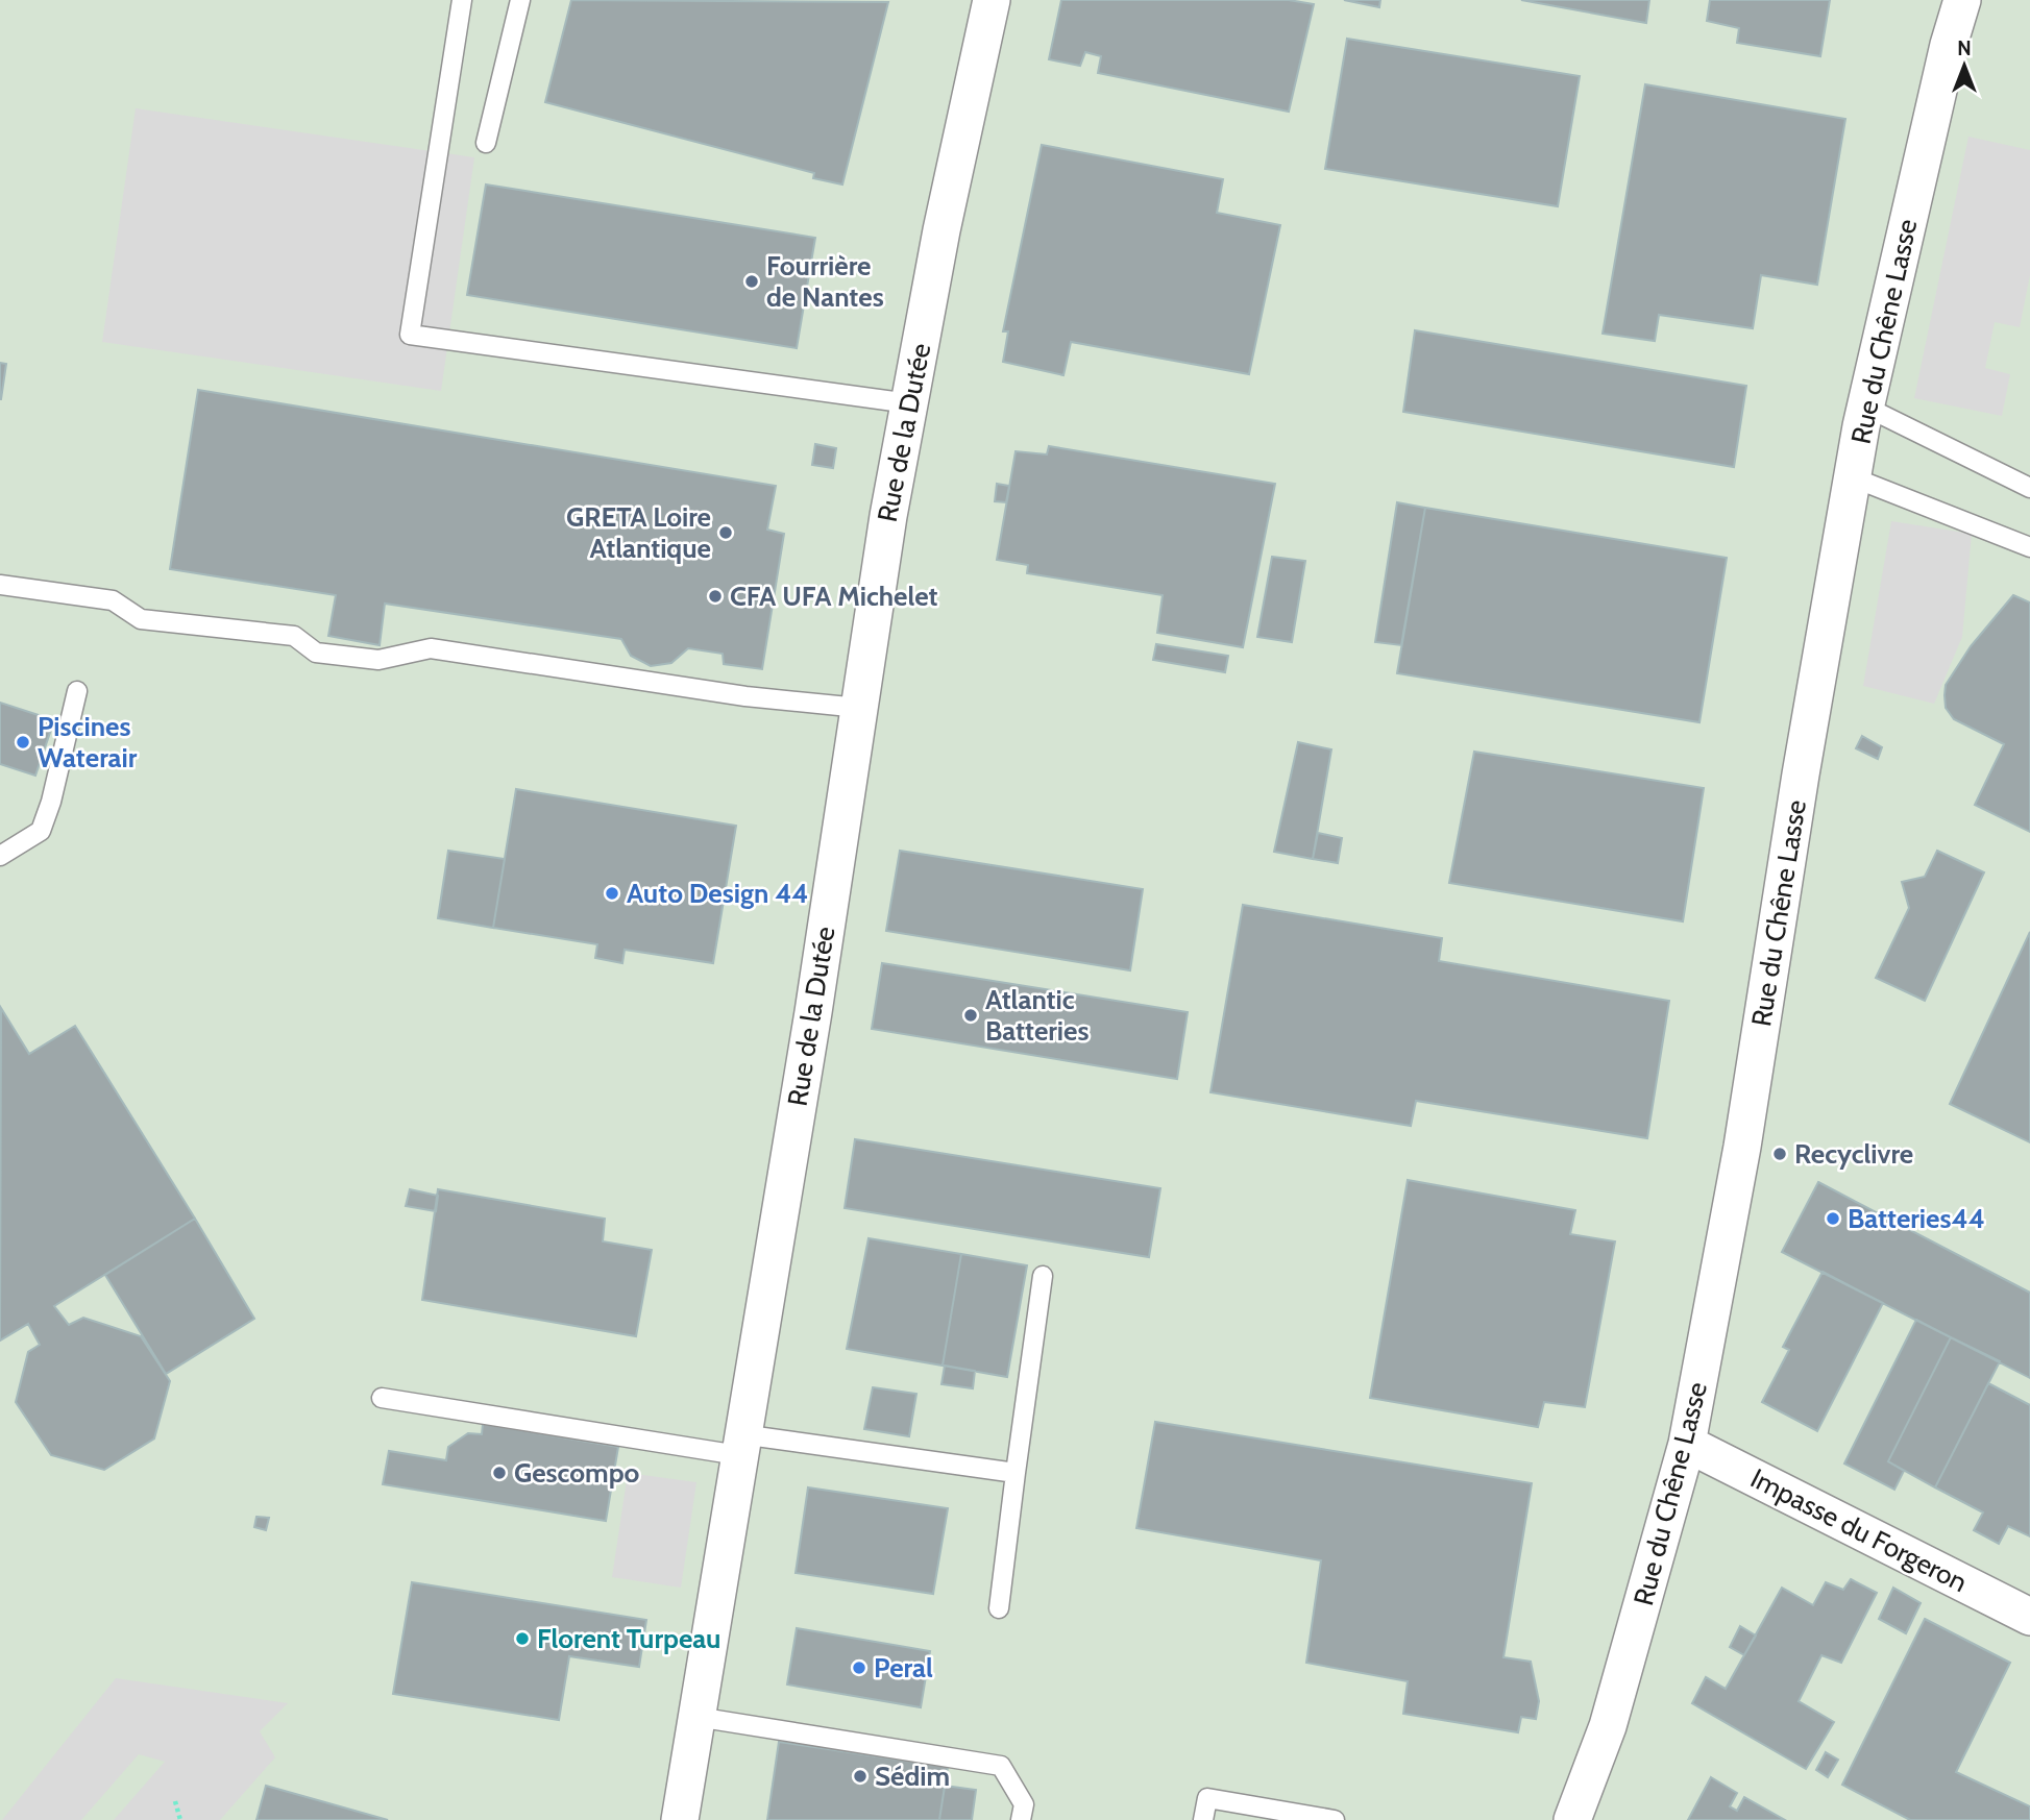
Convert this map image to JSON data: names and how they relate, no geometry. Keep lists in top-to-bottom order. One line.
{"streets":{"street":["Rue du Chêne Lasse","Rue de la Dutée","Impasse du Forgeron"]},"crossings":[["Rue du Chêne Lasse","Impasse du Forgeron"]],"places":["Fourrière de Nantes","GRETA Loire Atlantique","CFA UFA Michelet","Piscines Waterair","Auto Design 44","Atlantic Batteries","Recyclivre","Batteries44","Gescompo","Florent Turpeau","Peral","Sédim"],"north":"top"}
